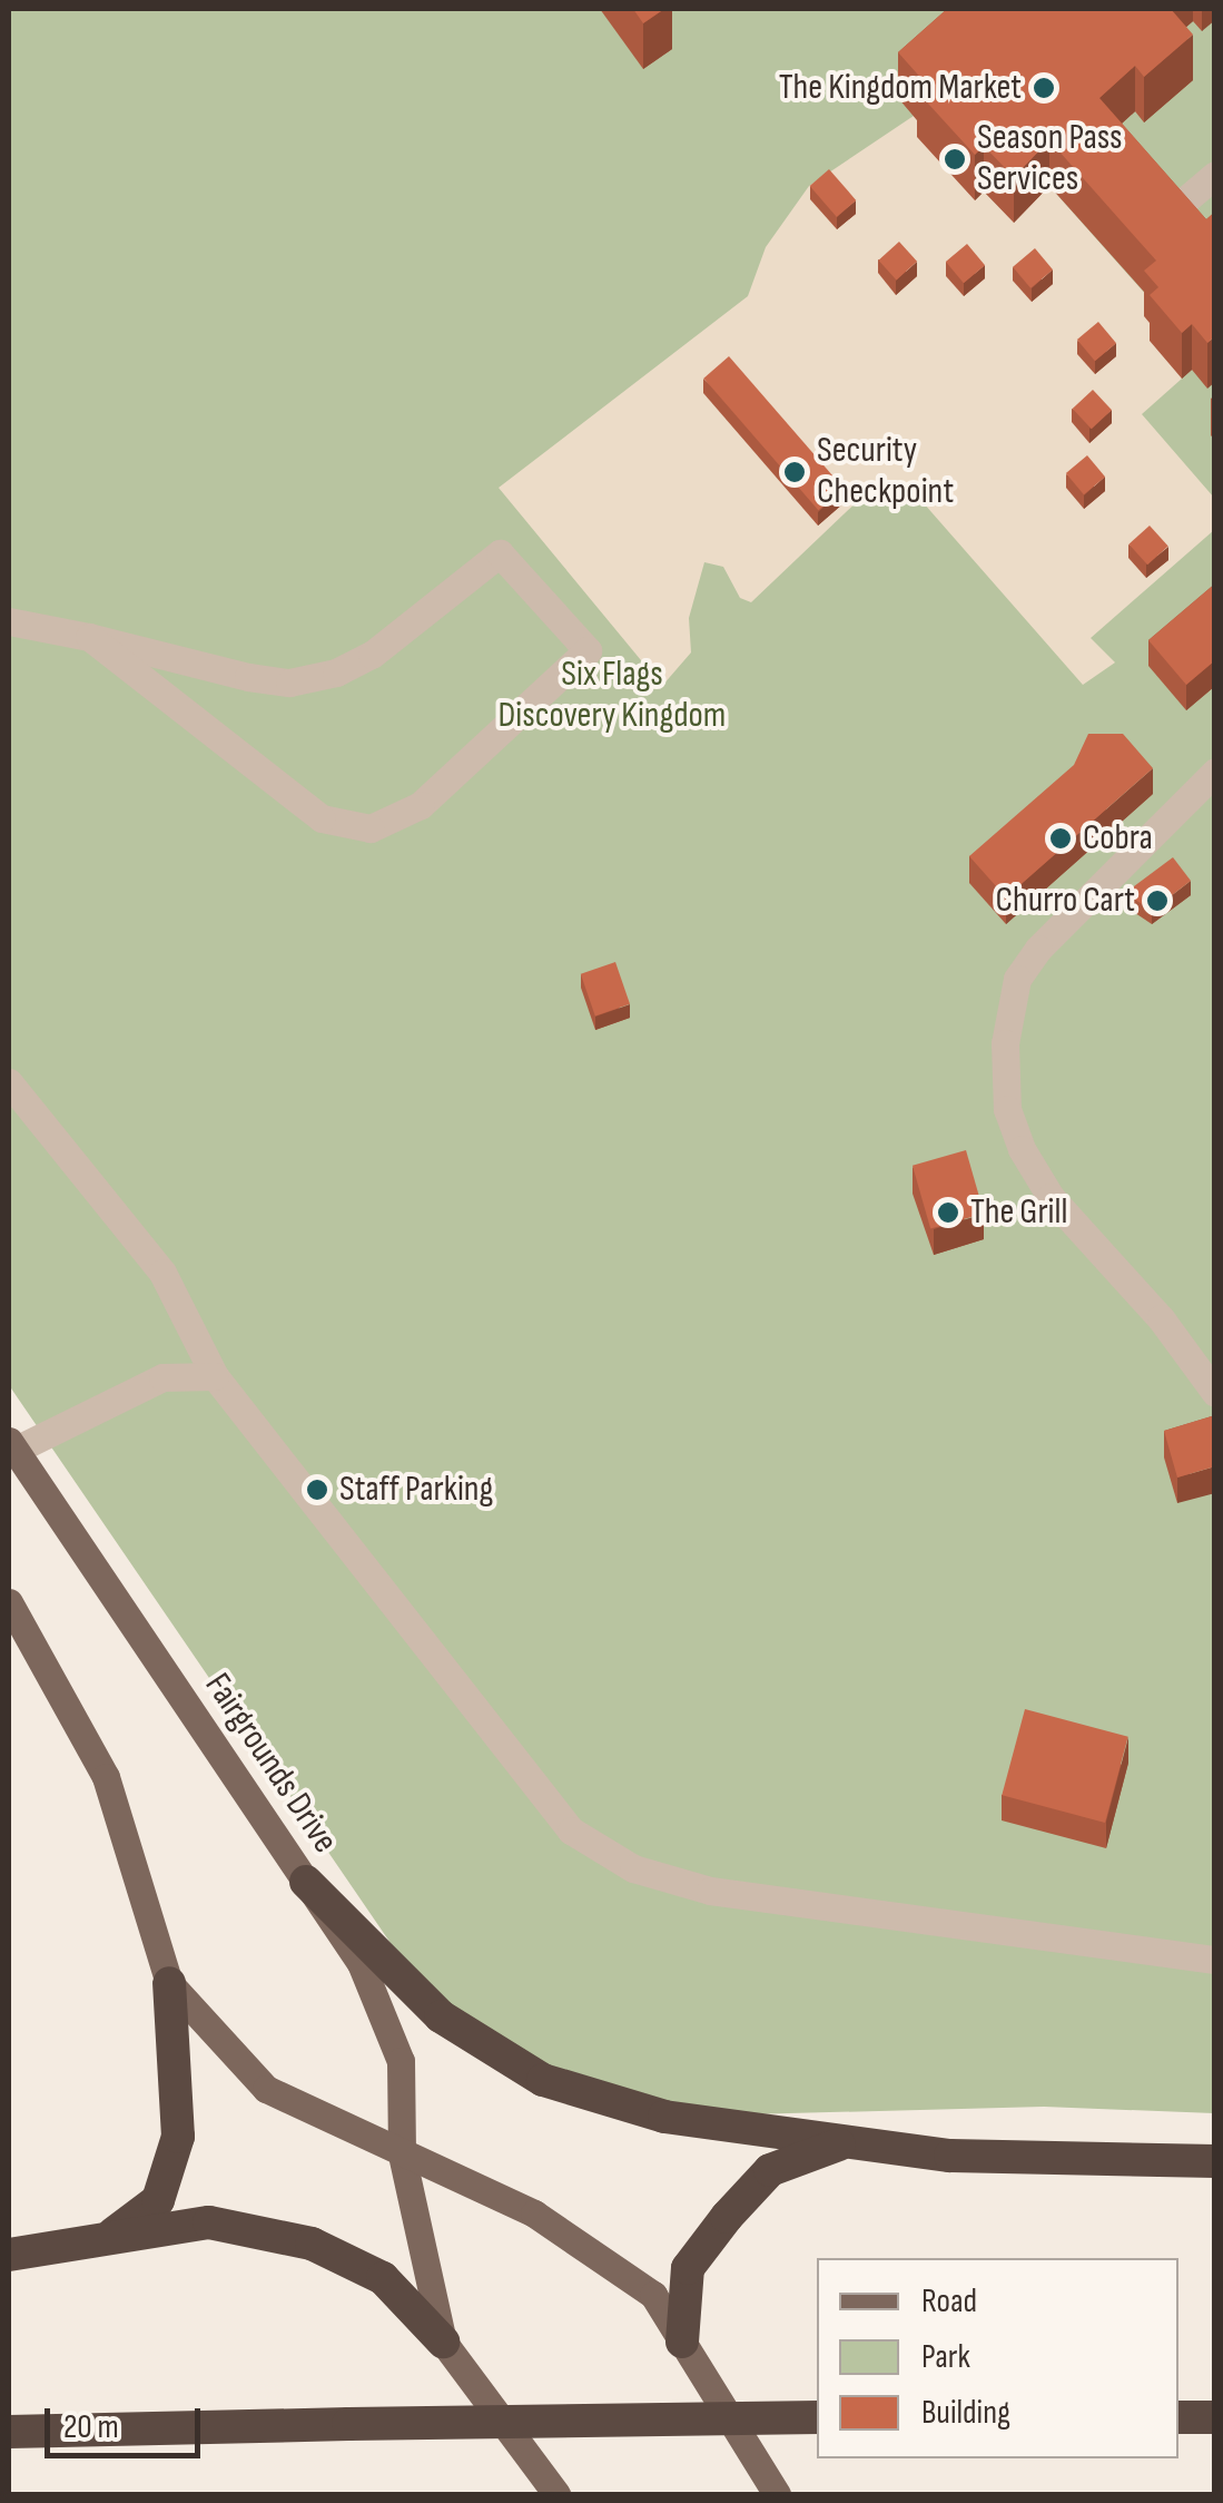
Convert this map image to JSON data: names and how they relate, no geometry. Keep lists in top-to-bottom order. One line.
{"streets":{"main road":["Fairgrounds Drive"]},"parks":["Six Flags Discovery Kingdom"],"places":["The Kingdom Market","Season Pass Services","Security Checkpoint","Cobra","Churro Cart","The Grill","Staff Parking"],"legend":["Road","Park","Building"],"scale_bar":"20 m"}
